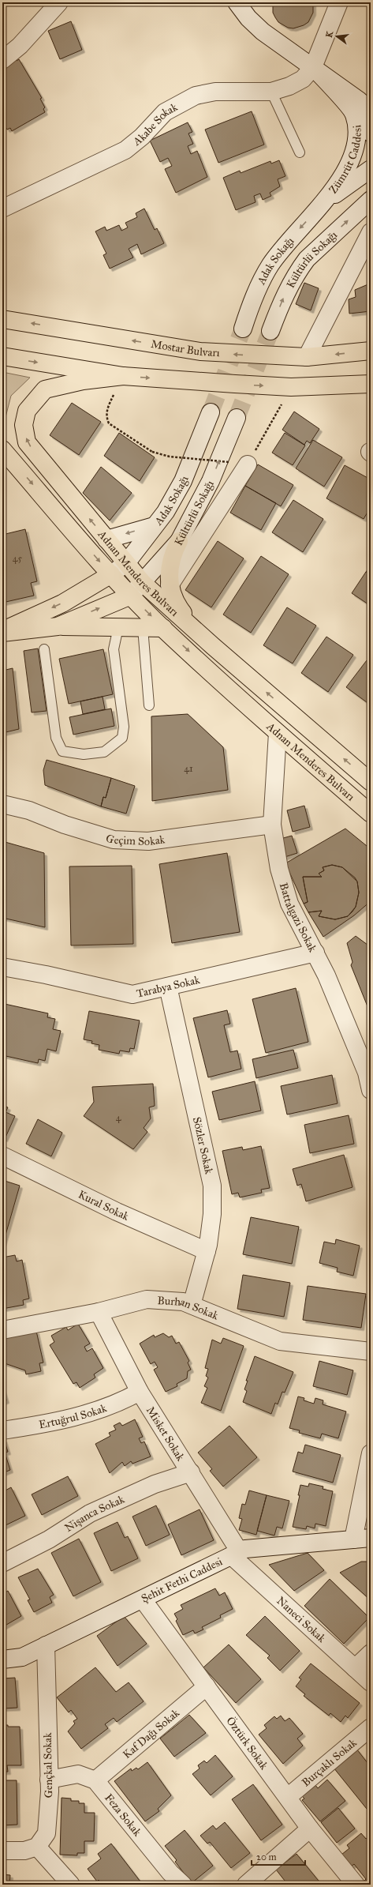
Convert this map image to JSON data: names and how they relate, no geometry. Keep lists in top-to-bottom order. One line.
{"streets":{"main road":["Mostar Bulvarı","Adnan Menderes Bulvarı"],"street":["Akabe Sokak","Zümrüt Caddesi","Kültürlü Sokağı","Adak Sokağı","Geçim Sokak","Battalgazi Sokak","Tarabya Sokak","Sözler Sokak","Kural Sokak","Burhan Sokak","Ertuğrul Sokak","Misket Sokak","Nişanca Sokak","Şehit Fethi Caddesi","Naneci Sokak","Kaf Dağı Sokak","Öztürk Sokak","Burçaklı Sokak","Gençkal Sokak","Feza Sokak"]},"crossings":[["Akabe Sokak","Zümrüt Caddesi"],["Zümrüt Caddesi","Adak Sokağı"],["Kültürlü Sokağı","Adnan Menderes Bulvarı"],["Adak Sokağı","Adnan Menderes Bulvarı"],["Adnan Menderes Bulvarı","Battalgazi Sokak"],["Geçim Sokak","Battalgazi Sokak"],["Battalgazi Sokak","Tarabya Sokak"],["Tarabya Sokak","Sözler Sokak"],["Sözler Sokak","Kural Sokak"],["Sözler Sokak","Burhan Sokak"],["Burhan Sokak","Misket Sokak"],["Ertuğrul Sokak","Misket Sokak"],["Misket Sokak","Nişanca Sokak"],["Misket Sokak","Şehit Fethi Caddesi"],["Misket Sokak","Naneci Sokak"],["Şehit Fethi Caddesi","Naneci Sokak"],["Şehit Fethi Caddesi","Öztürk Sokak"],["Şehit Fethi Caddesi","Gençkal Sokak"],["Kaf Dağı Sokak","Öztürk Sokak"],["Kaf Dağı Sokak","Feza Sokak"],["Öztürk Sokak","Burçaklı Sokak"]],"house_numbers":["45","41","4"],"scale_bar":"20 m","north":"left"}
